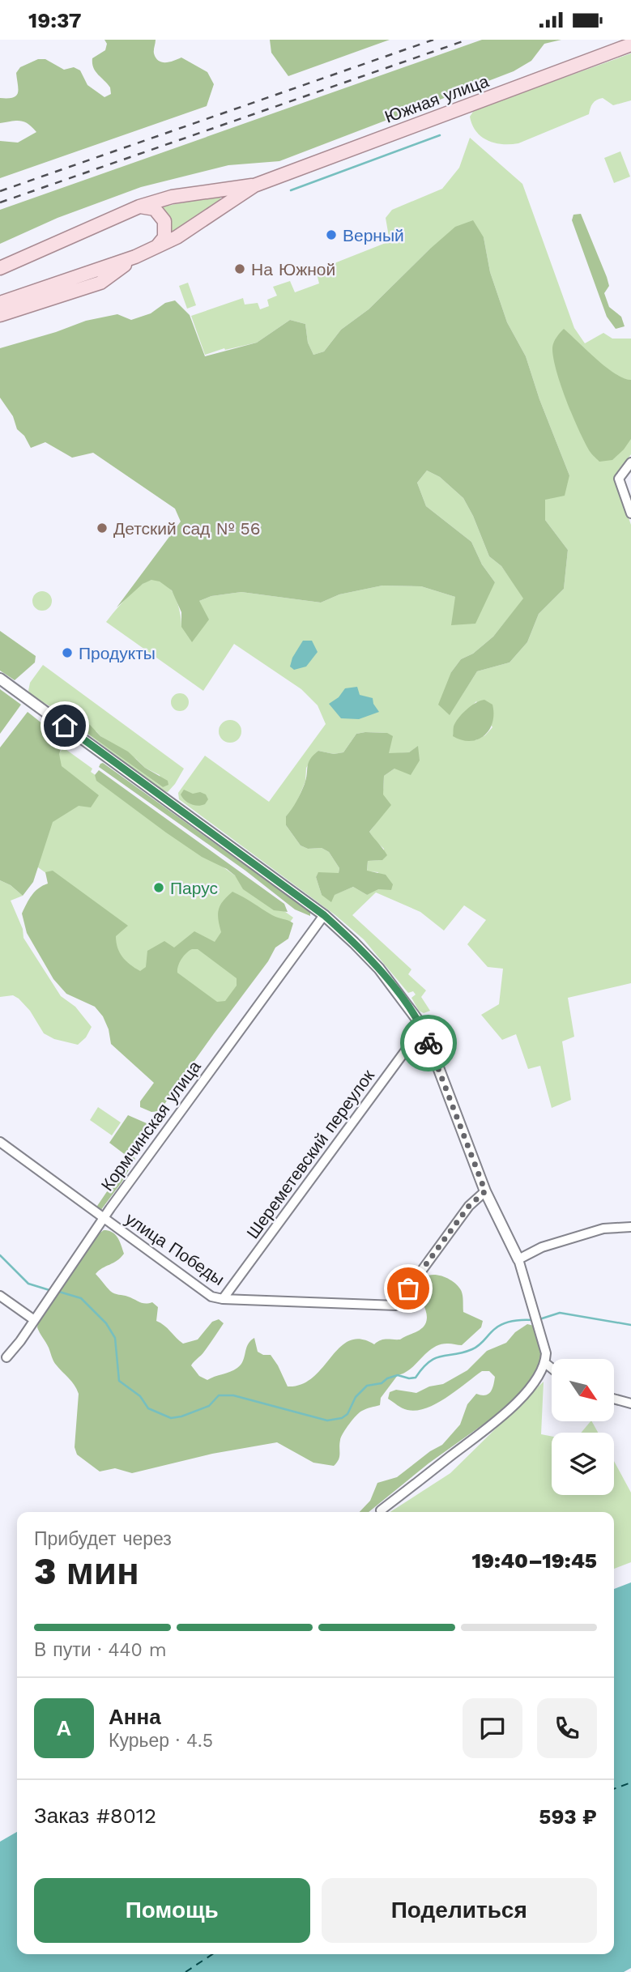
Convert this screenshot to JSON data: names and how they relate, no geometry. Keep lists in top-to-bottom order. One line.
{"streets":{"main road":["Южная улица"],"street":["Кормчинская улица","Шереметевский переулок","улица Победы"]},"crossings":[["Кормчинская улица","улица Победы"],["Шереметевский переулок","улица Победы"]],"places":["Верный","На Южной","Детский сад № 56","Продукты","Парус"],"north":"bottom right","page":{"status":"19:37","heading":["3 мин","Прибудет через","19:40–19:45"],"panel":["Анна","Курьер · 4.5","Заказ #8012","593 ₽"],"bar":"В пути · 440 m","round":"А","buttons":["Помощь","Поделиться"]}}
